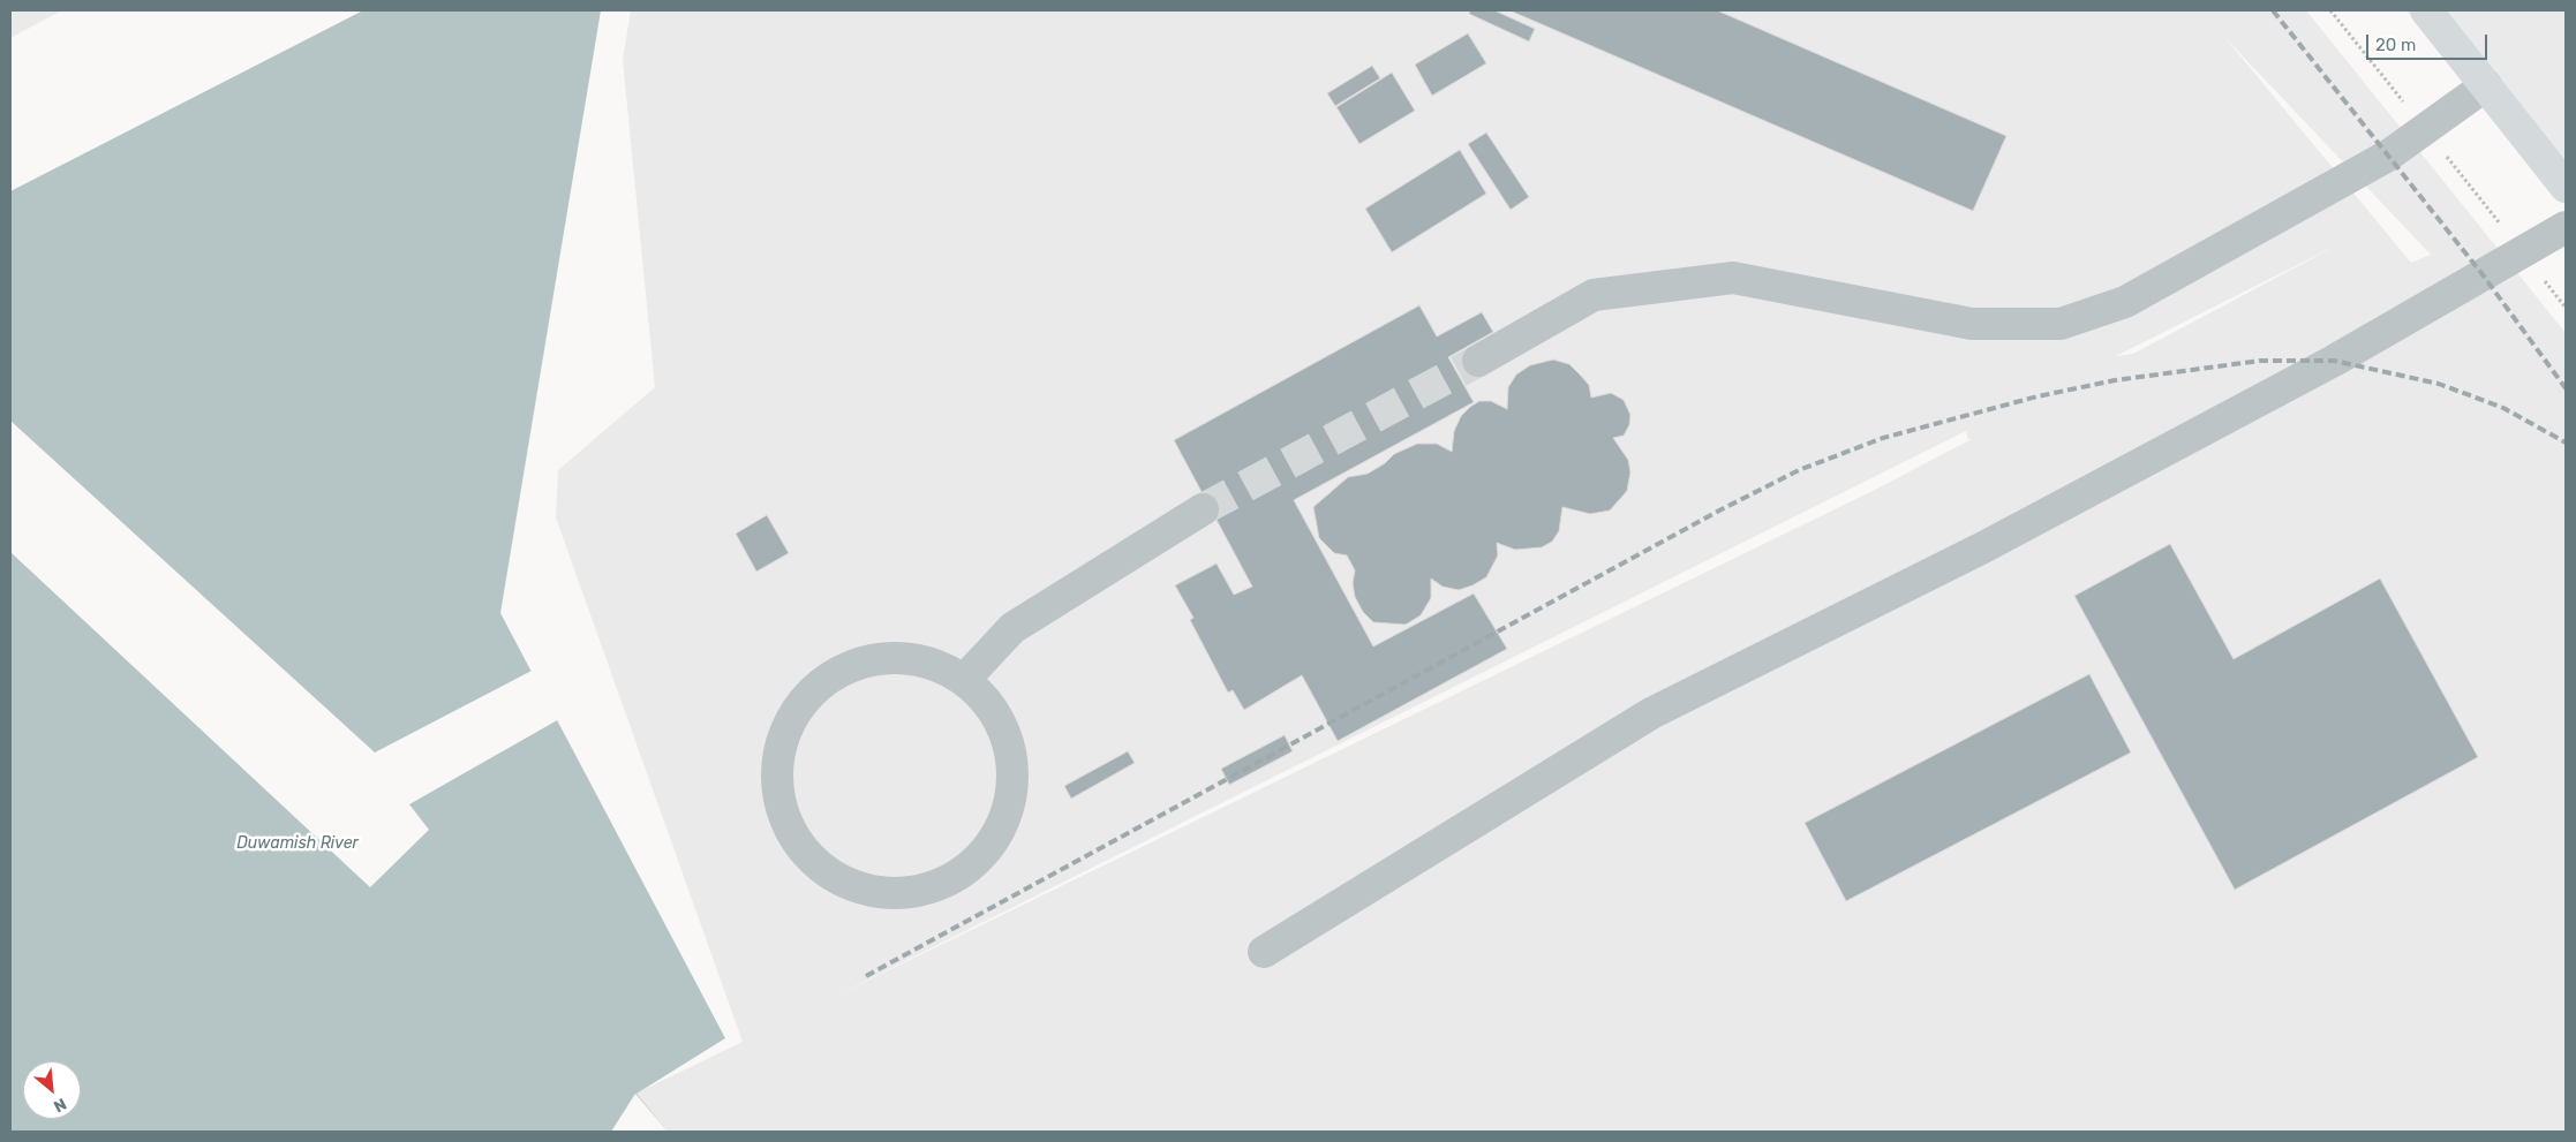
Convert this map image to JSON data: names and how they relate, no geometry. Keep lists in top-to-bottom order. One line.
{"water":["Duwamish River"],"scale_bar":"20 m","north":"bottom right"}
